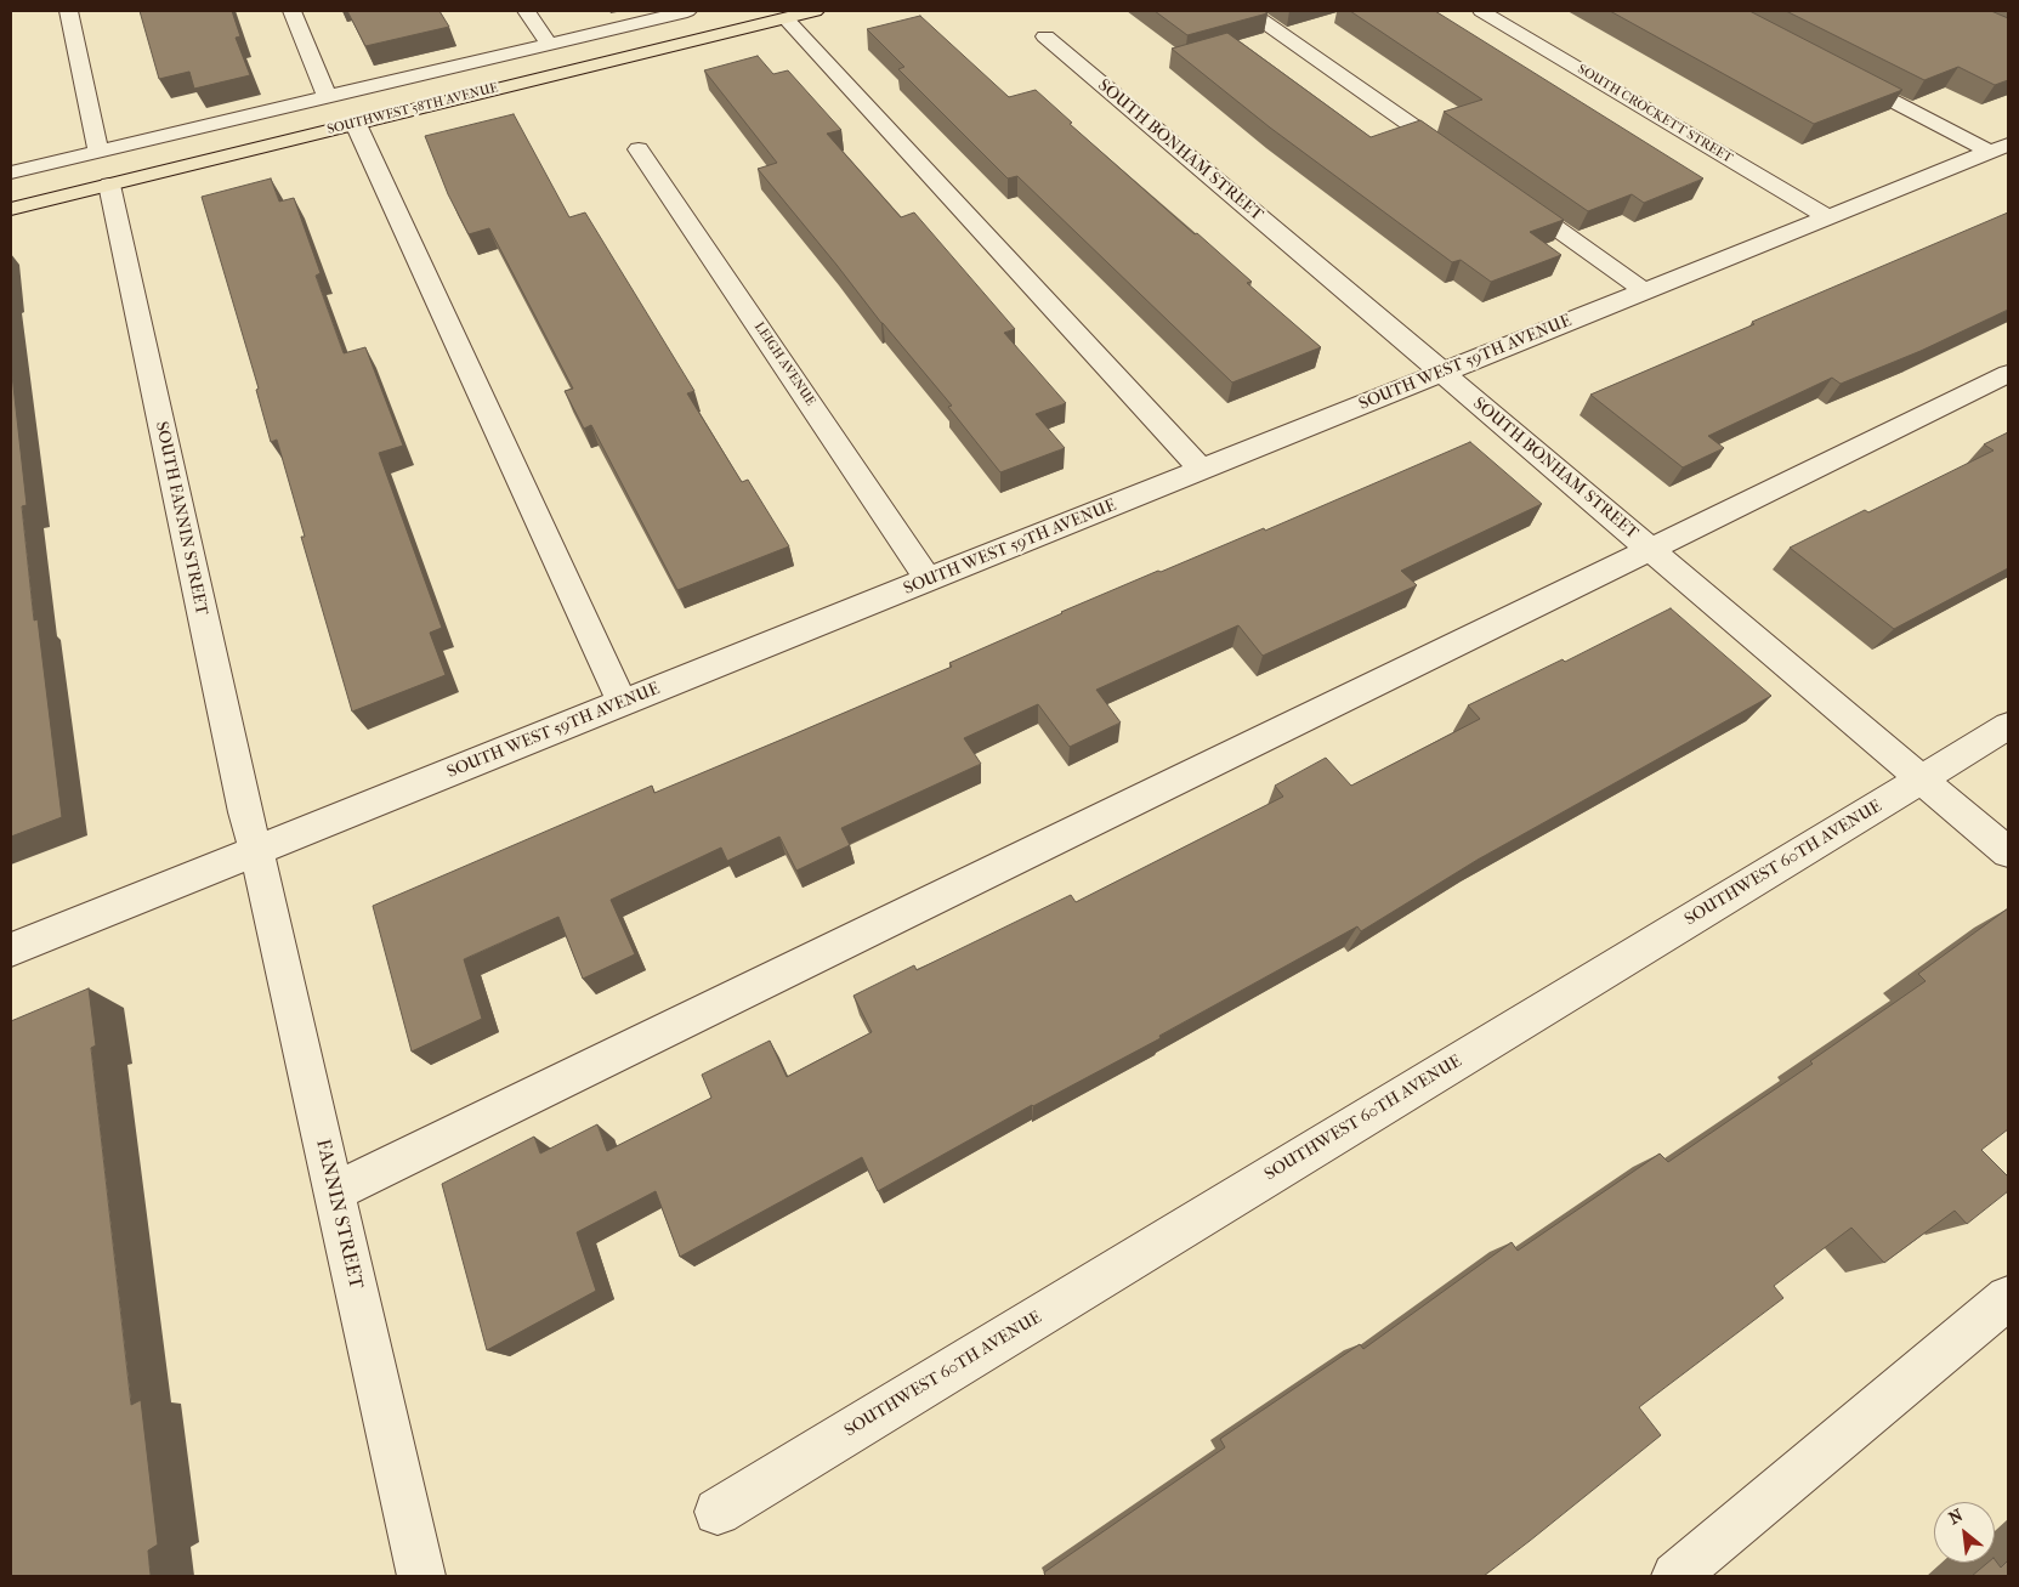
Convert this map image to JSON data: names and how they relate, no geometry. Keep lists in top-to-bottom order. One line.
{"streets":{"main road":["SOUTHWEST 58TH AVENUE"],"street":["SOUTH CROCKETT STREET","SOUTH BONHAM STREET","SOUTH WEST 59TH AVENUE","LEIGH AVENUE","SOUTH FANNIN STREET","SOUTHWEST 60TH AVENUE","FANNIN STREET"]},"crossings":[["SOUTHWEST 58TH AVENUE","SOUTH FANNIN STREET"],["SOUTH CROCKETT STREET","SOUTH WEST 59TH AVENUE"],["SOUTH BONHAM STREET","SOUTH WEST 59TH AVENUE"],["SOUTH BONHAM STREET","SOUTHWEST 60TH AVENUE"],["SOUTH WEST 59TH AVENUE","LEIGH AVENUE"],["SOUTH WEST 59TH AVENUE","SOUTH FANNIN STREET"],["SOUTH WEST 59TH AVENUE","FANNIN STREET"],["SOUTH FANNIN STREET","FANNIN STREET"]],"north":"top left"}
